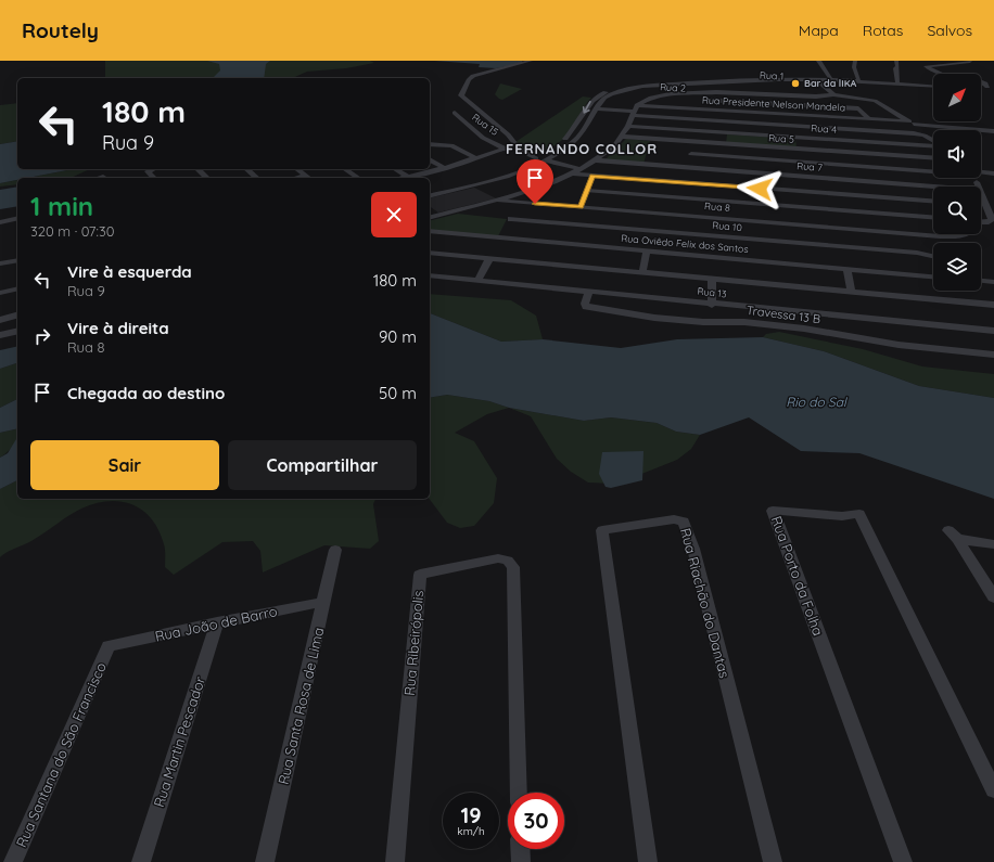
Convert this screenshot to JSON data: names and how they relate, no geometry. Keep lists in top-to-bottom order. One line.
{"streets":{"street":["Rua 1","Rua 2","Rua Presidente Nelson Mandela","Rua 15","Rua 4","Rua 5","Rua 7","Rua 8","Rua 10","Rua Oviêdo Felix dos Santos","Rua 13","Travessa 13 B","Rua Porto da Folha","Rua Riachão do Dantas","Rua João de Barro","Rua Ribeirópolis","Rua Santa Rosa de Lima","Rua Martin Pescador","Rua Santana do São Francisco"]},"crossings":[["Rua 2","Rua Presidente Nelson Mandela"],["Rua 8","Rua 10"],["Rua 8","Rua Oviêdo Felix dos Santos"],["Rua 10","Rua Oviêdo Felix dos Santos"],["Rua 13","Travessa 13 B"],["Rua João de Barro","Rua Santa Rosa de Lima"],["Rua João de Barro","Rua Martin Pescador"],["Rua João de Barro","Rua Santana do São Francisco"]],"districts":["FERNANDO COLLOR"],"water":["Rio do Sal"],"places":["Bar da lIKA"],"north":"top right","page":{"header":"Routely","nav":["Mapa","Rotas","Salvos"],"turn":["180 m","Rua 9"],"heading":["1 min","320 m · 07:30"],"list":[{"name":"Vire à esquerda","note":"Rua 9","value":"180 m"},{"name":"Vire à direita","note":"Rua 8","value":"90 m"},{"name":"Chegada ao destino","value":"50 m"}],"buttons":["Sair","Compartilhar"],"speed":"19 km/h","limit":"30"}}
